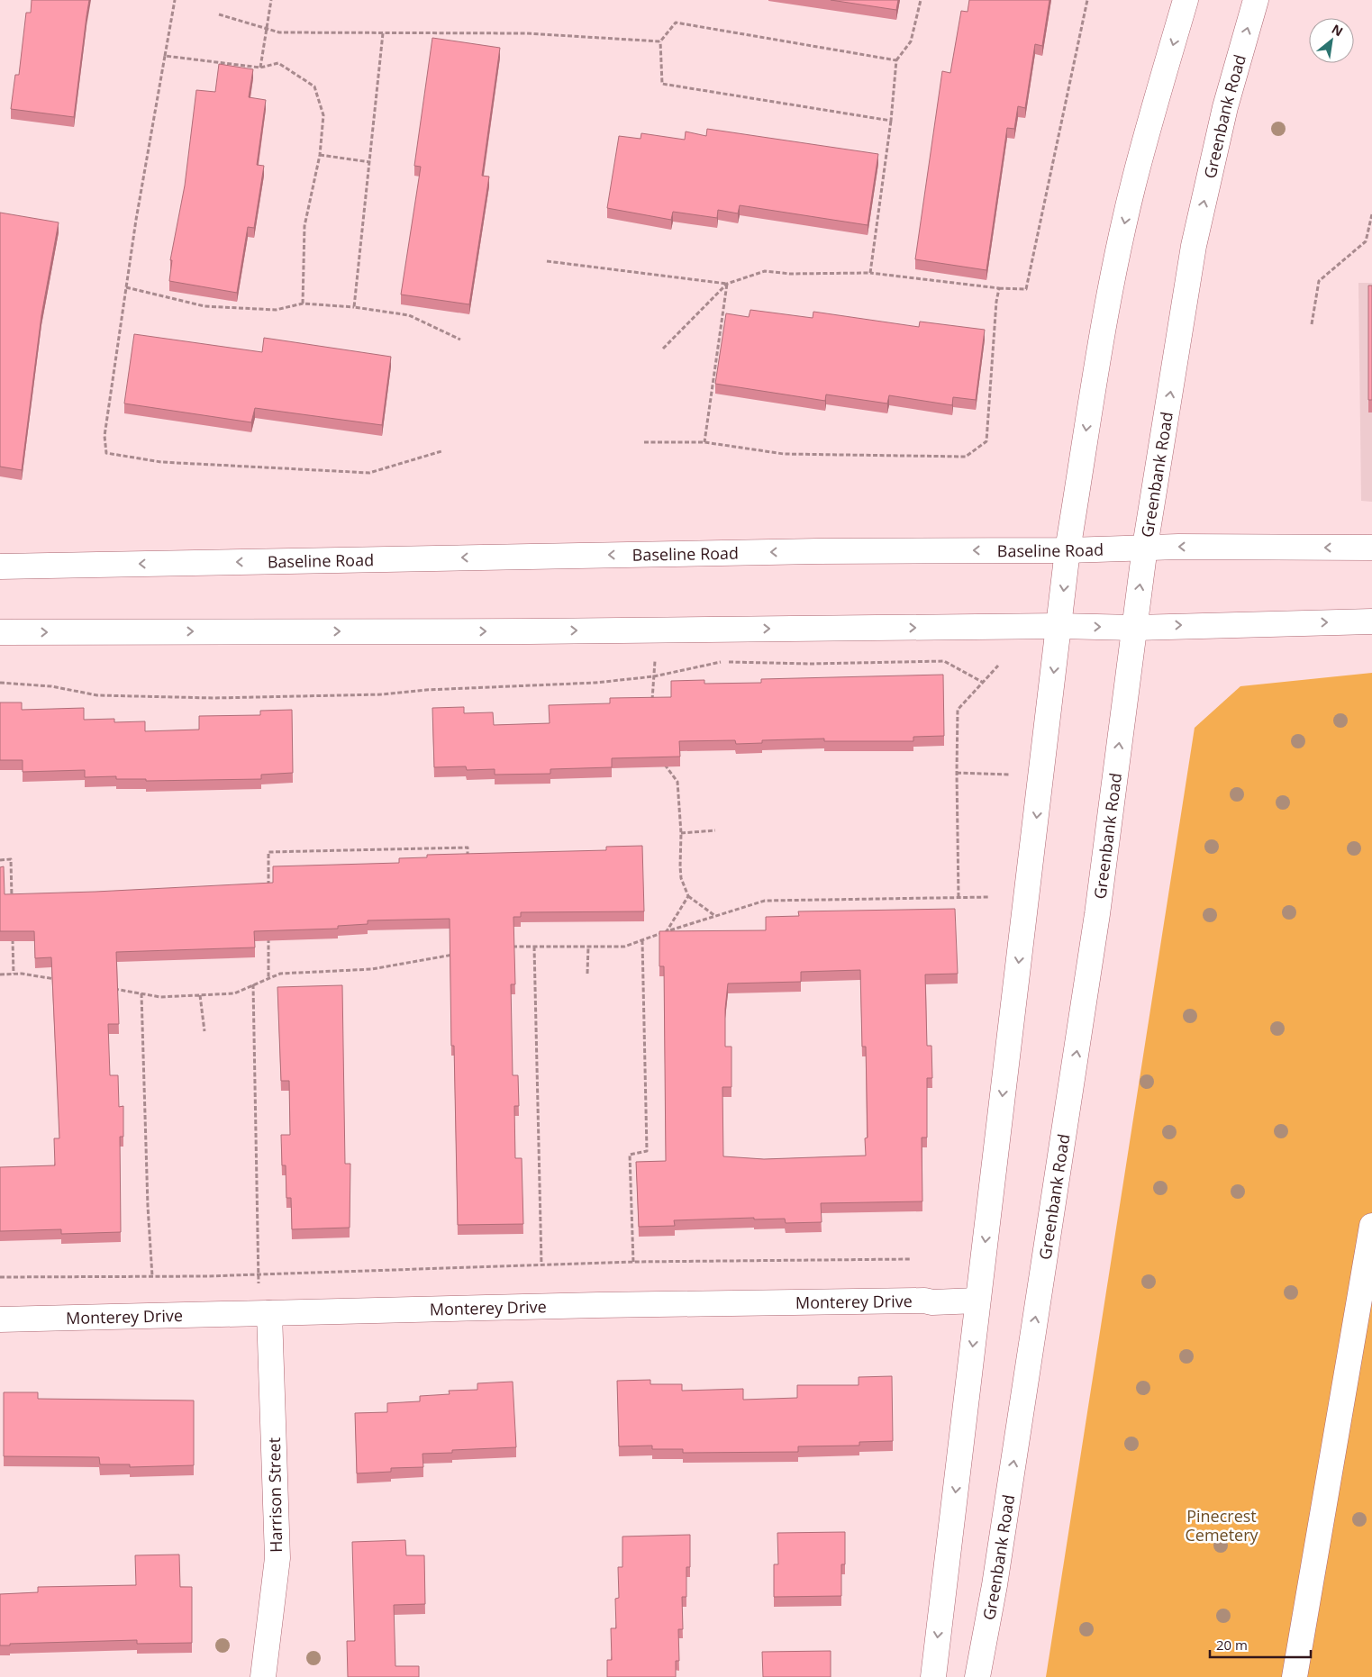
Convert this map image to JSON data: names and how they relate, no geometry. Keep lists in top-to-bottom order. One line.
{"streets":{"main road":["Greenbank Road","Baseline Road","Monterey Drive","Harrison Street"]},"crossings":[["Greenbank Road","Baseline Road"],["Monterey Drive","Harrison Street"]],"parks":["Pinecrest Cemetery"],"scale_bar":"20 m","north":"top right"}
